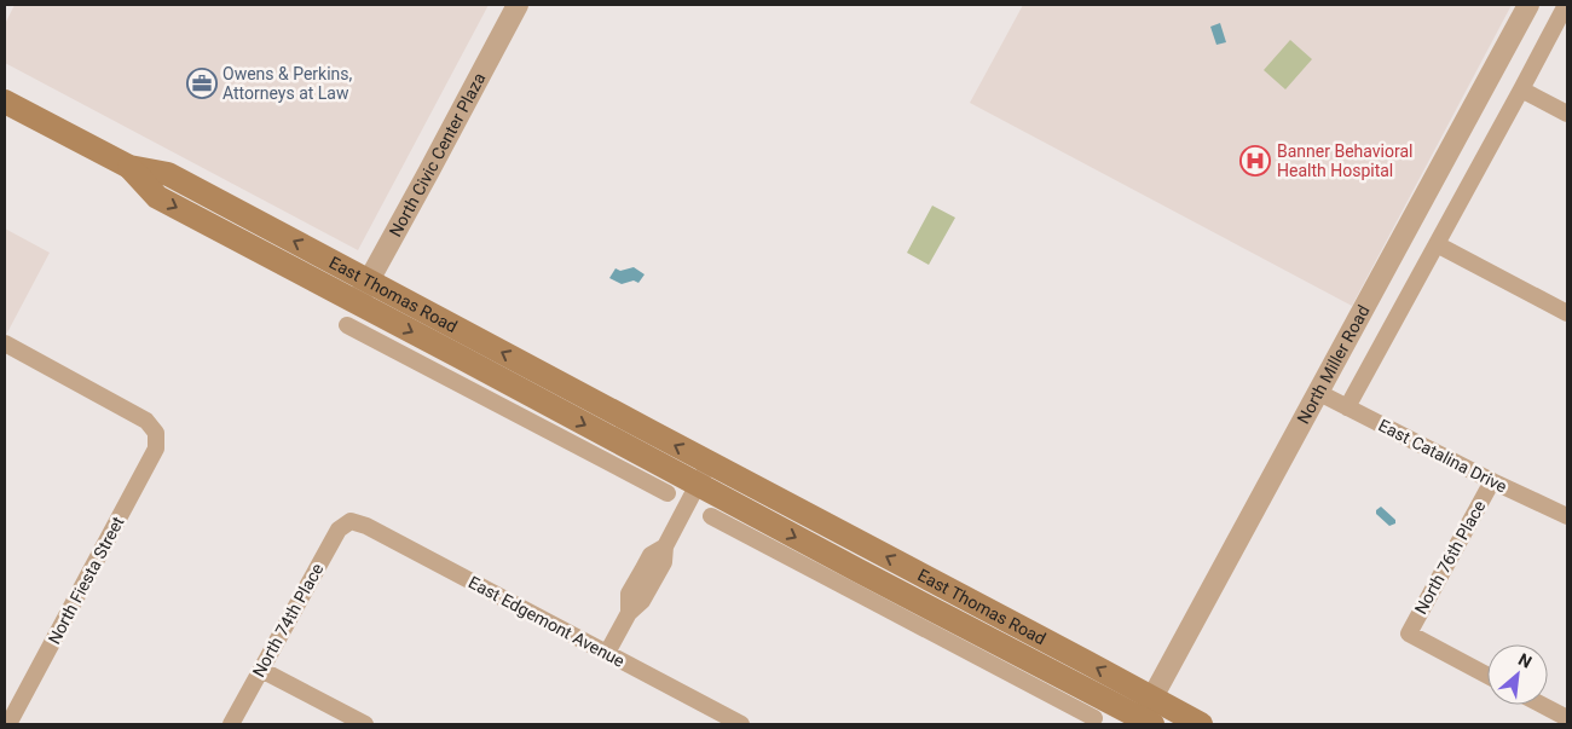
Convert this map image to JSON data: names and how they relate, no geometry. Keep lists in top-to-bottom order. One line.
{"streets":{"main road":["East Thomas Road"],"street":["North Civic Center Plaza","North Miller Road","East Catalina Drive","North 76th Place","North Fiesta Street","North 74th Place","East Edgemont Avenue"]},"crossings":[["North Civic Center Plaza","East Thomas Road"],["East Thomas Road","North Miller Road"],["North Miller Road","East Catalina Drive"],["East Catalina Drive","North 76th Place"],["North 74th Place","East Edgemont Avenue"]],"places":{"office":["Owens & Perkins, Attorneys at Law"],"hospital":["Banner Behavioral Health Hospital"]},"north":"top right"}
